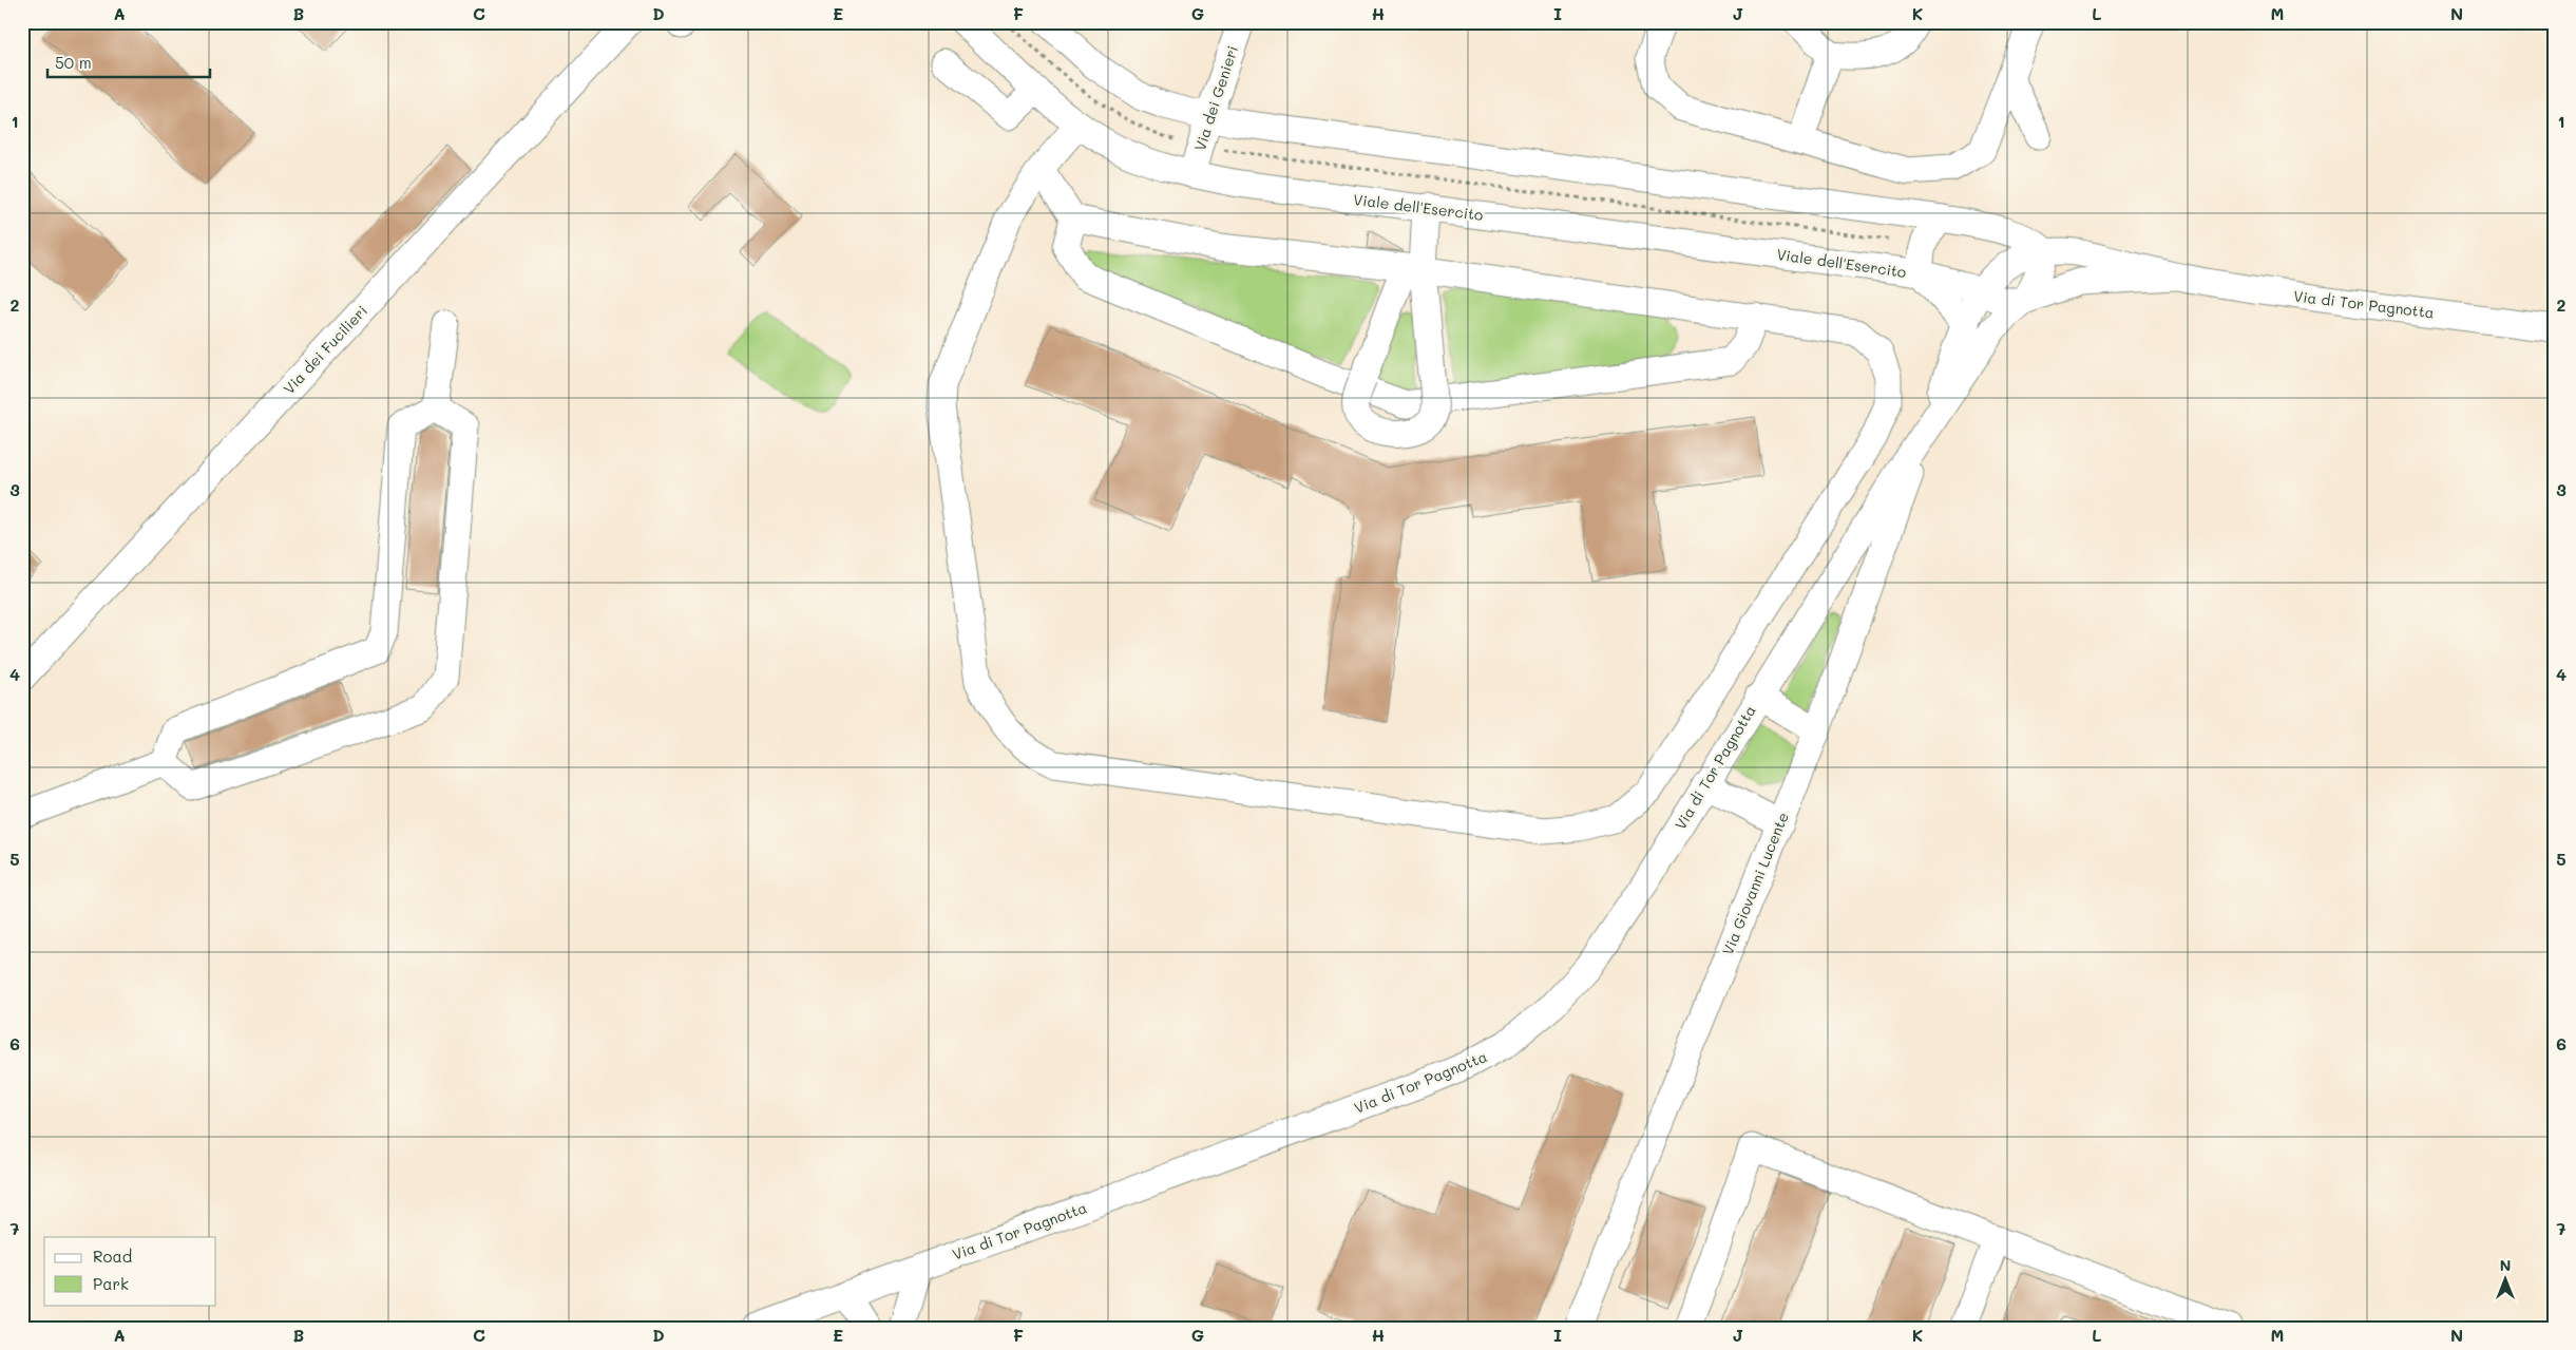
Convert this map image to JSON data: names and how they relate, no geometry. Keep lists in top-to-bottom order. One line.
{"streets":{"street":["Via dei Genieri","Viale dell'Esercito","Via di Tor Pagnotta","Via dei Fucilieri","Via Giovanni Lucente"]},"crossings":[["Via dei Genieri","Viale dell'Esercito"],["Viale dell'Esercito","Via di Tor Pagnotta"],["Via di Tor Pagnotta","Via Giovanni Lucente"]],"legend":["Road","Park"],"scale_bar":"50 m","north":"top","grid":{"columns":["A","B","C","D","E","F","G","H","I","J","K","L","M","N"],"rows":["1","2","3","4","5","6","7"]}}
